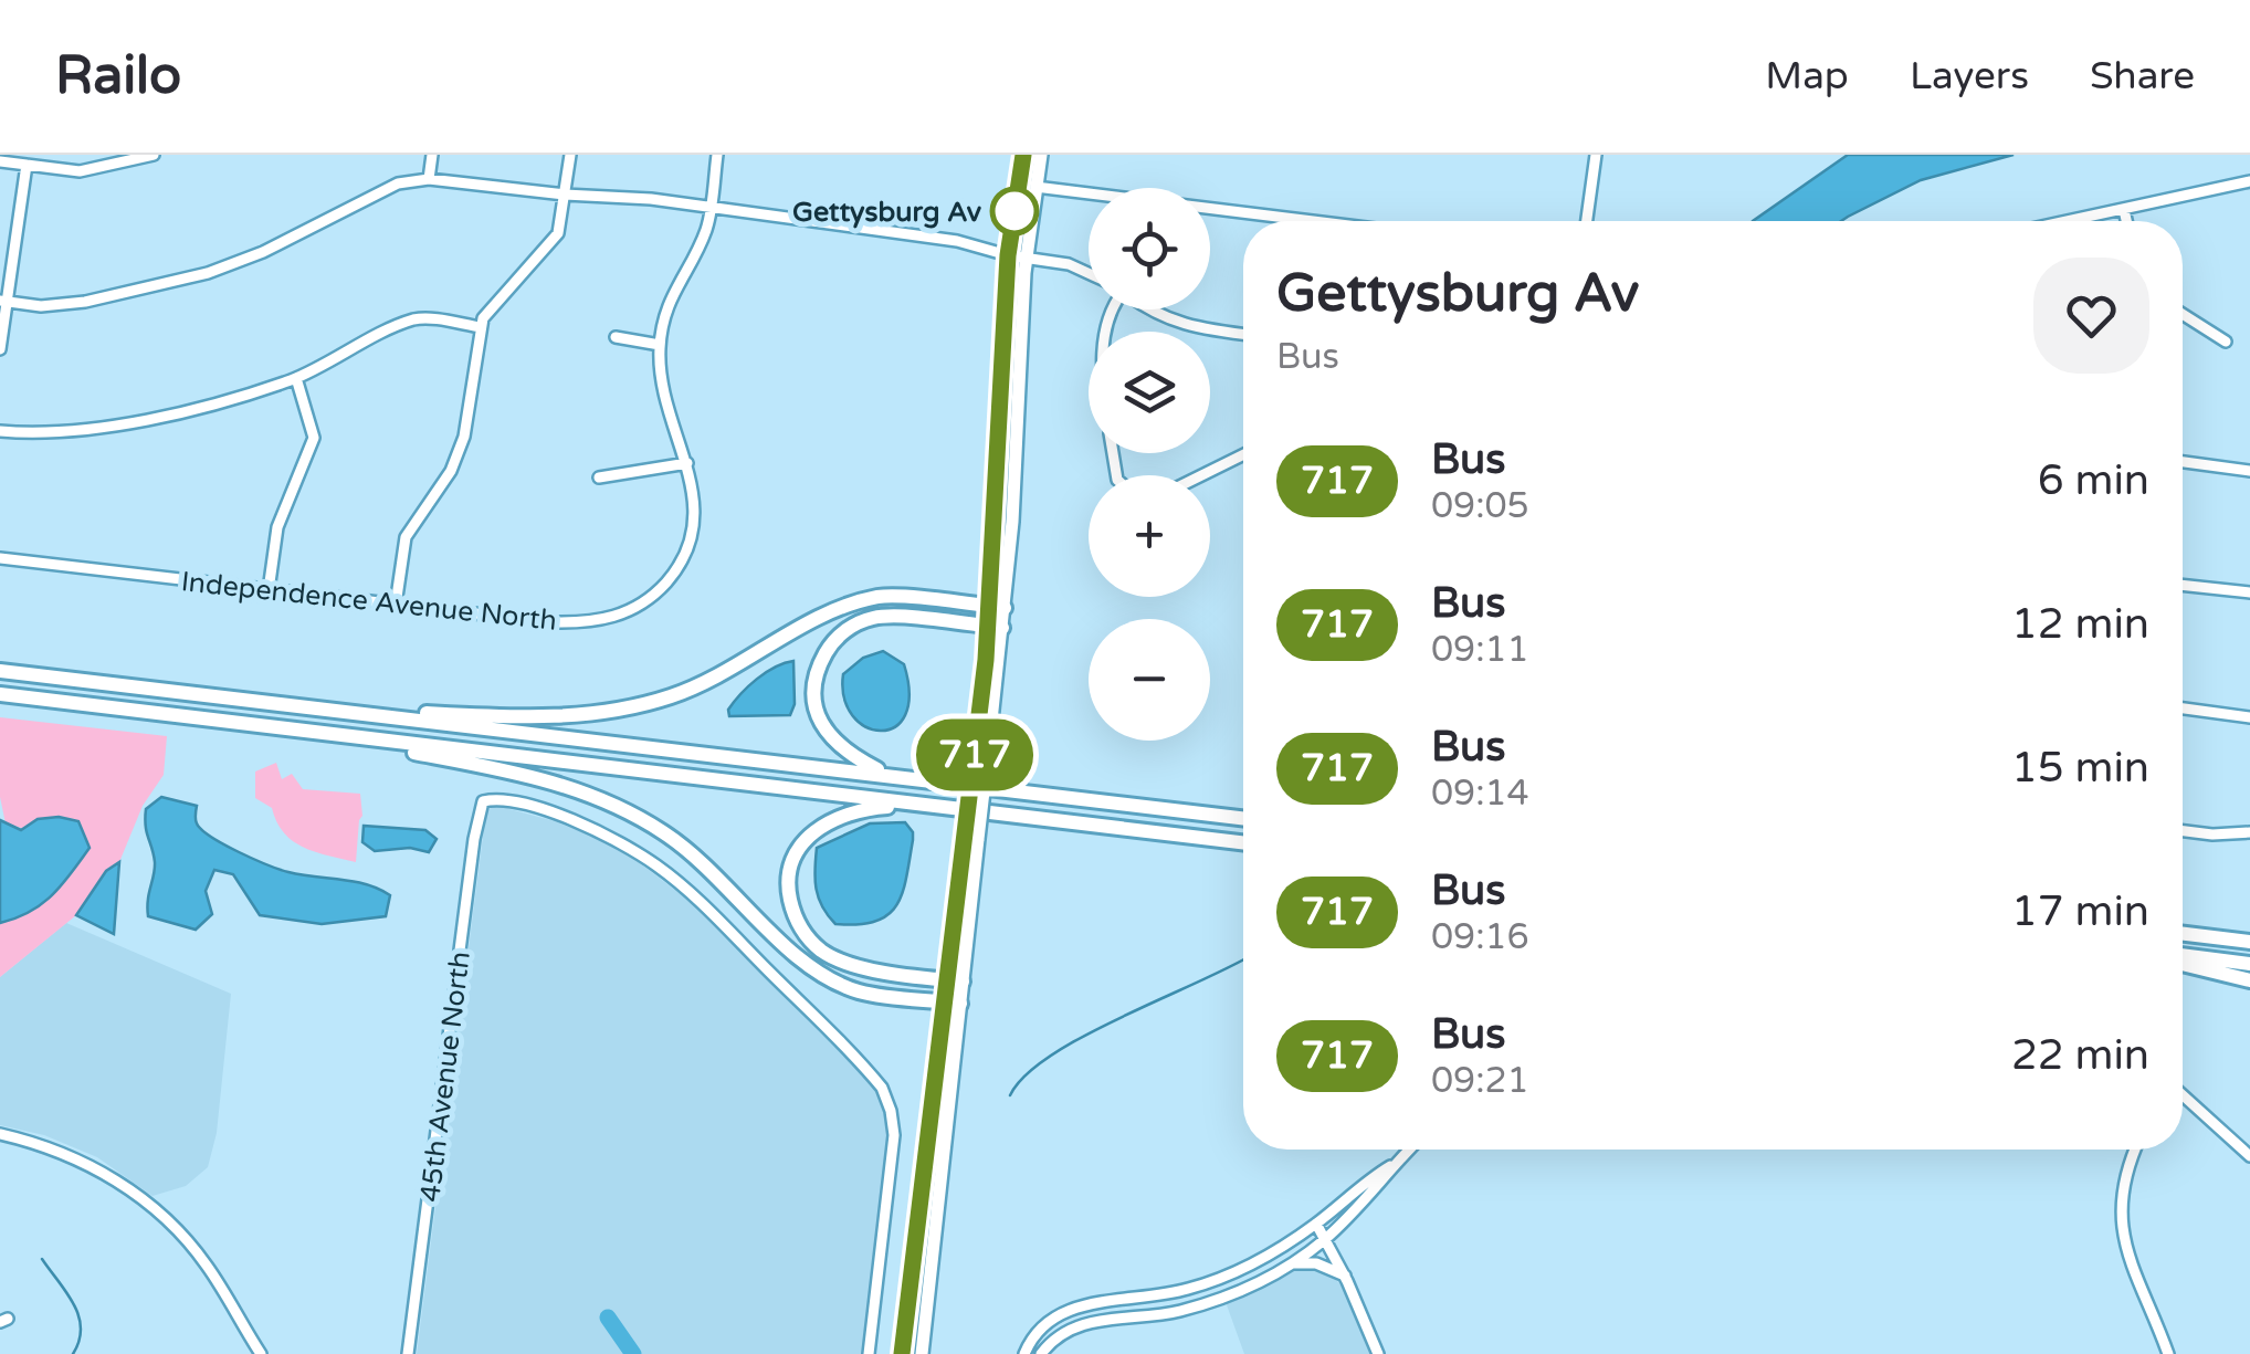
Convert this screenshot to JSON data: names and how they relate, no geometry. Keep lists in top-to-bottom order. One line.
{"streets":{"street":["Independence Avenue North","45th Avenue North"]},"places":["Gettysburg Av"],"lines":["bus line 717"],"page":{"header":"Railo","nav":["Map","Layers","Share"],"on_map":"717","map_buttons":["+","−"],"heading":["Gettysburg Av","Bus"],"list":[{"mark":"717","name":"Bus","note":"09:05","value":"6 min"},{"mark":"717","name":"Bus","note":"09:11","value":"12 min"},{"mark":"717","name":"Bus","note":"09:14","value":"15 min"},{"mark":"717","name":"Bus","note":"09:16","value":"17 min"},{"mark":"717","name":"Bus","note":"09:21","value":"22 min"}]}}
